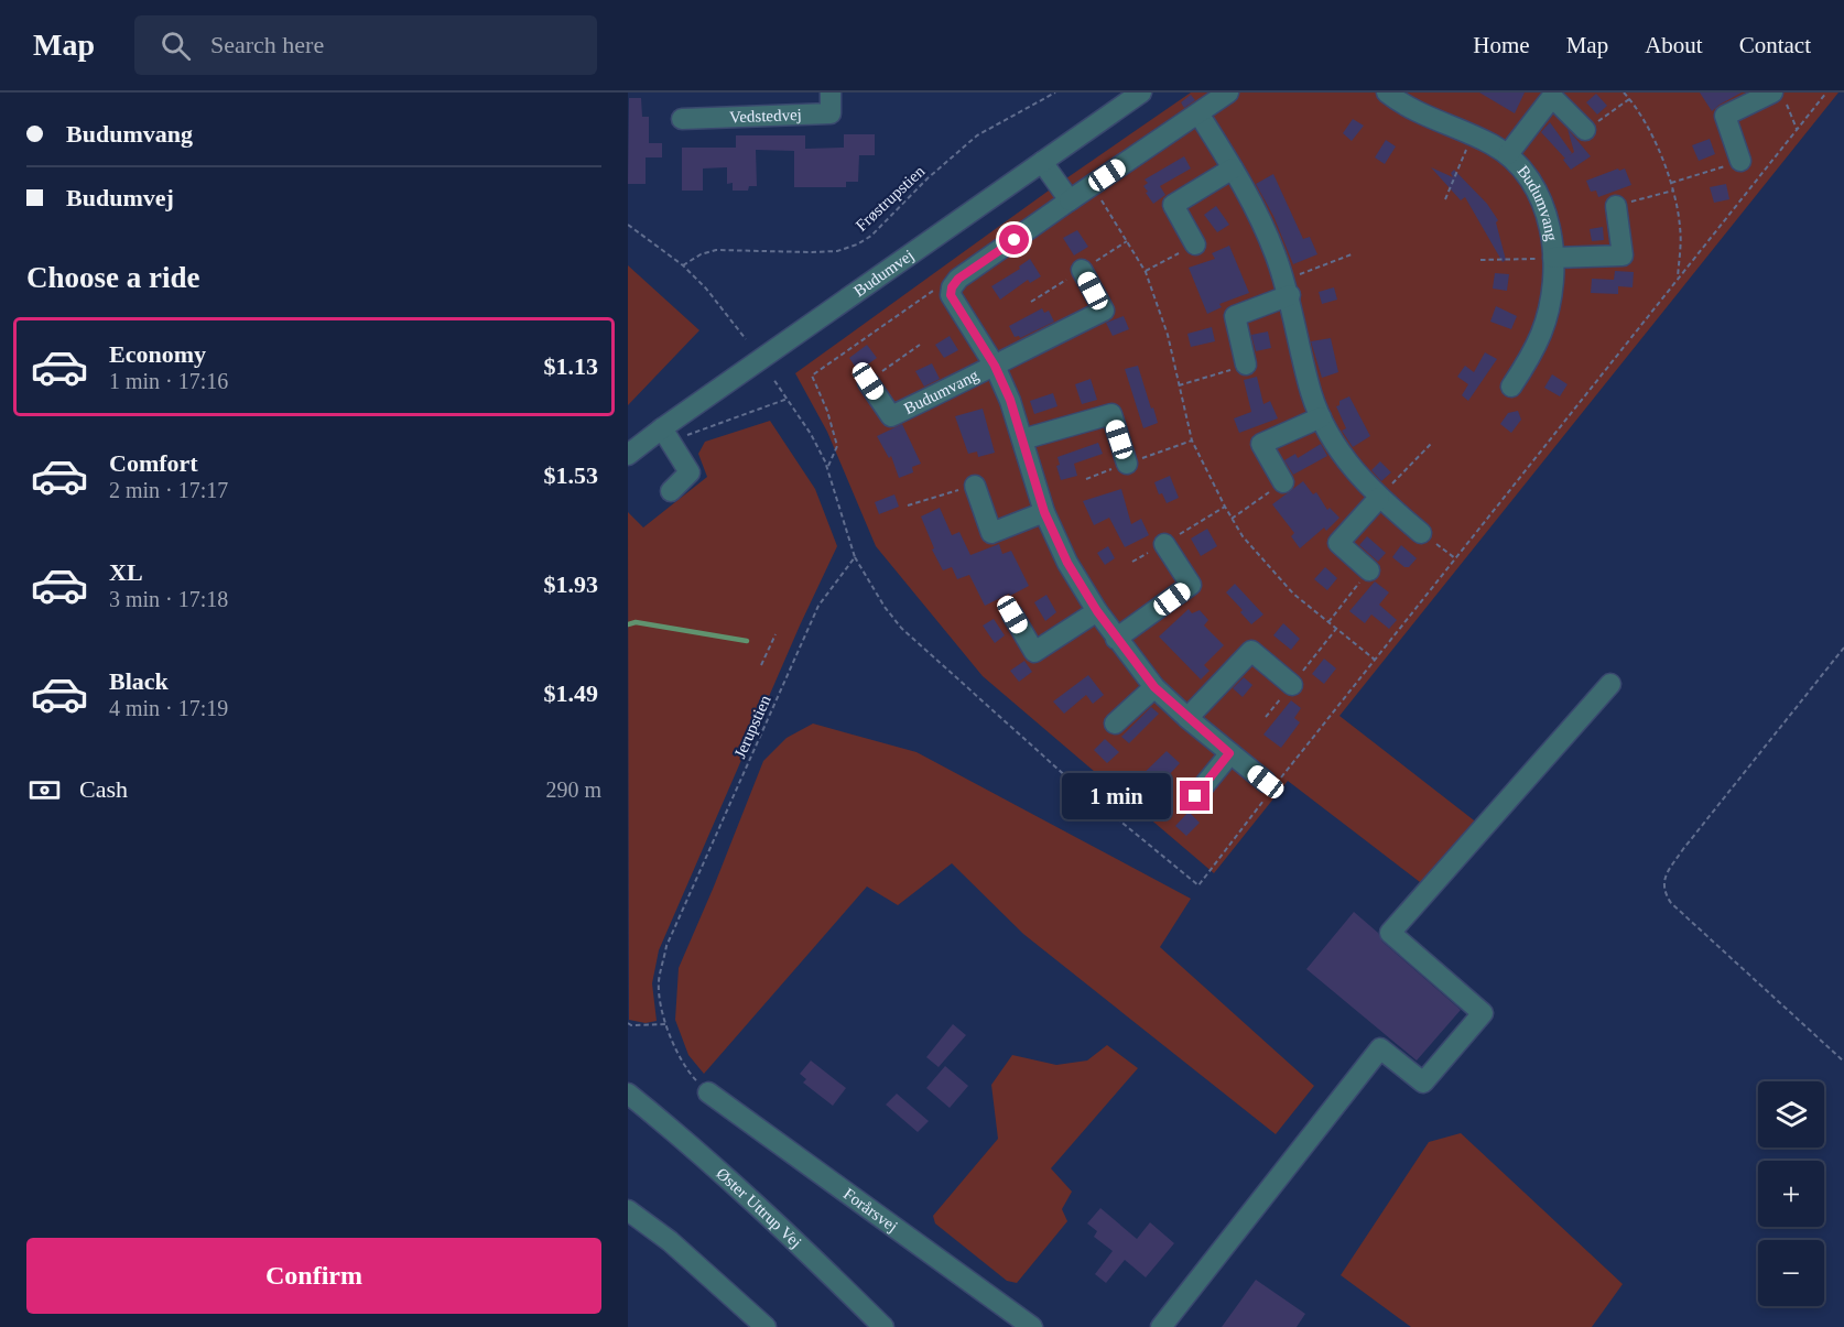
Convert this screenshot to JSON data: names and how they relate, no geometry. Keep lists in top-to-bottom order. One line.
{"streets":{"street":["Vedstedvej","Budumvang","Budumvej","Øster Uttrup Vej","Forårsvej"],"path":["Frøstrupstien","Jerupstien"]},"crossings":[["Jerupstien","Forårsvej"]],"page":{"header":"Map","search":"Search here","nav":["Home","Map","About","Contact"],"banner":["Budumvang","Budumvej"],"heading":"Choose a ride","list":[{"name":"Economy","note":"1 min · 17:16","value":"$1.13"},{"name":"Comfort","note":"2 min · 17:17","value":"$1.53"},{"name":"XL","note":"3 min · 17:18","value":"$1.93"},{"name":"Black","note":"4 min · 17:19","value":"$1.49"}],"pay":["Cash","290 m"],"bubble":"1 min","map_buttons":["+","−"],"buttons":"Confirm"}}
